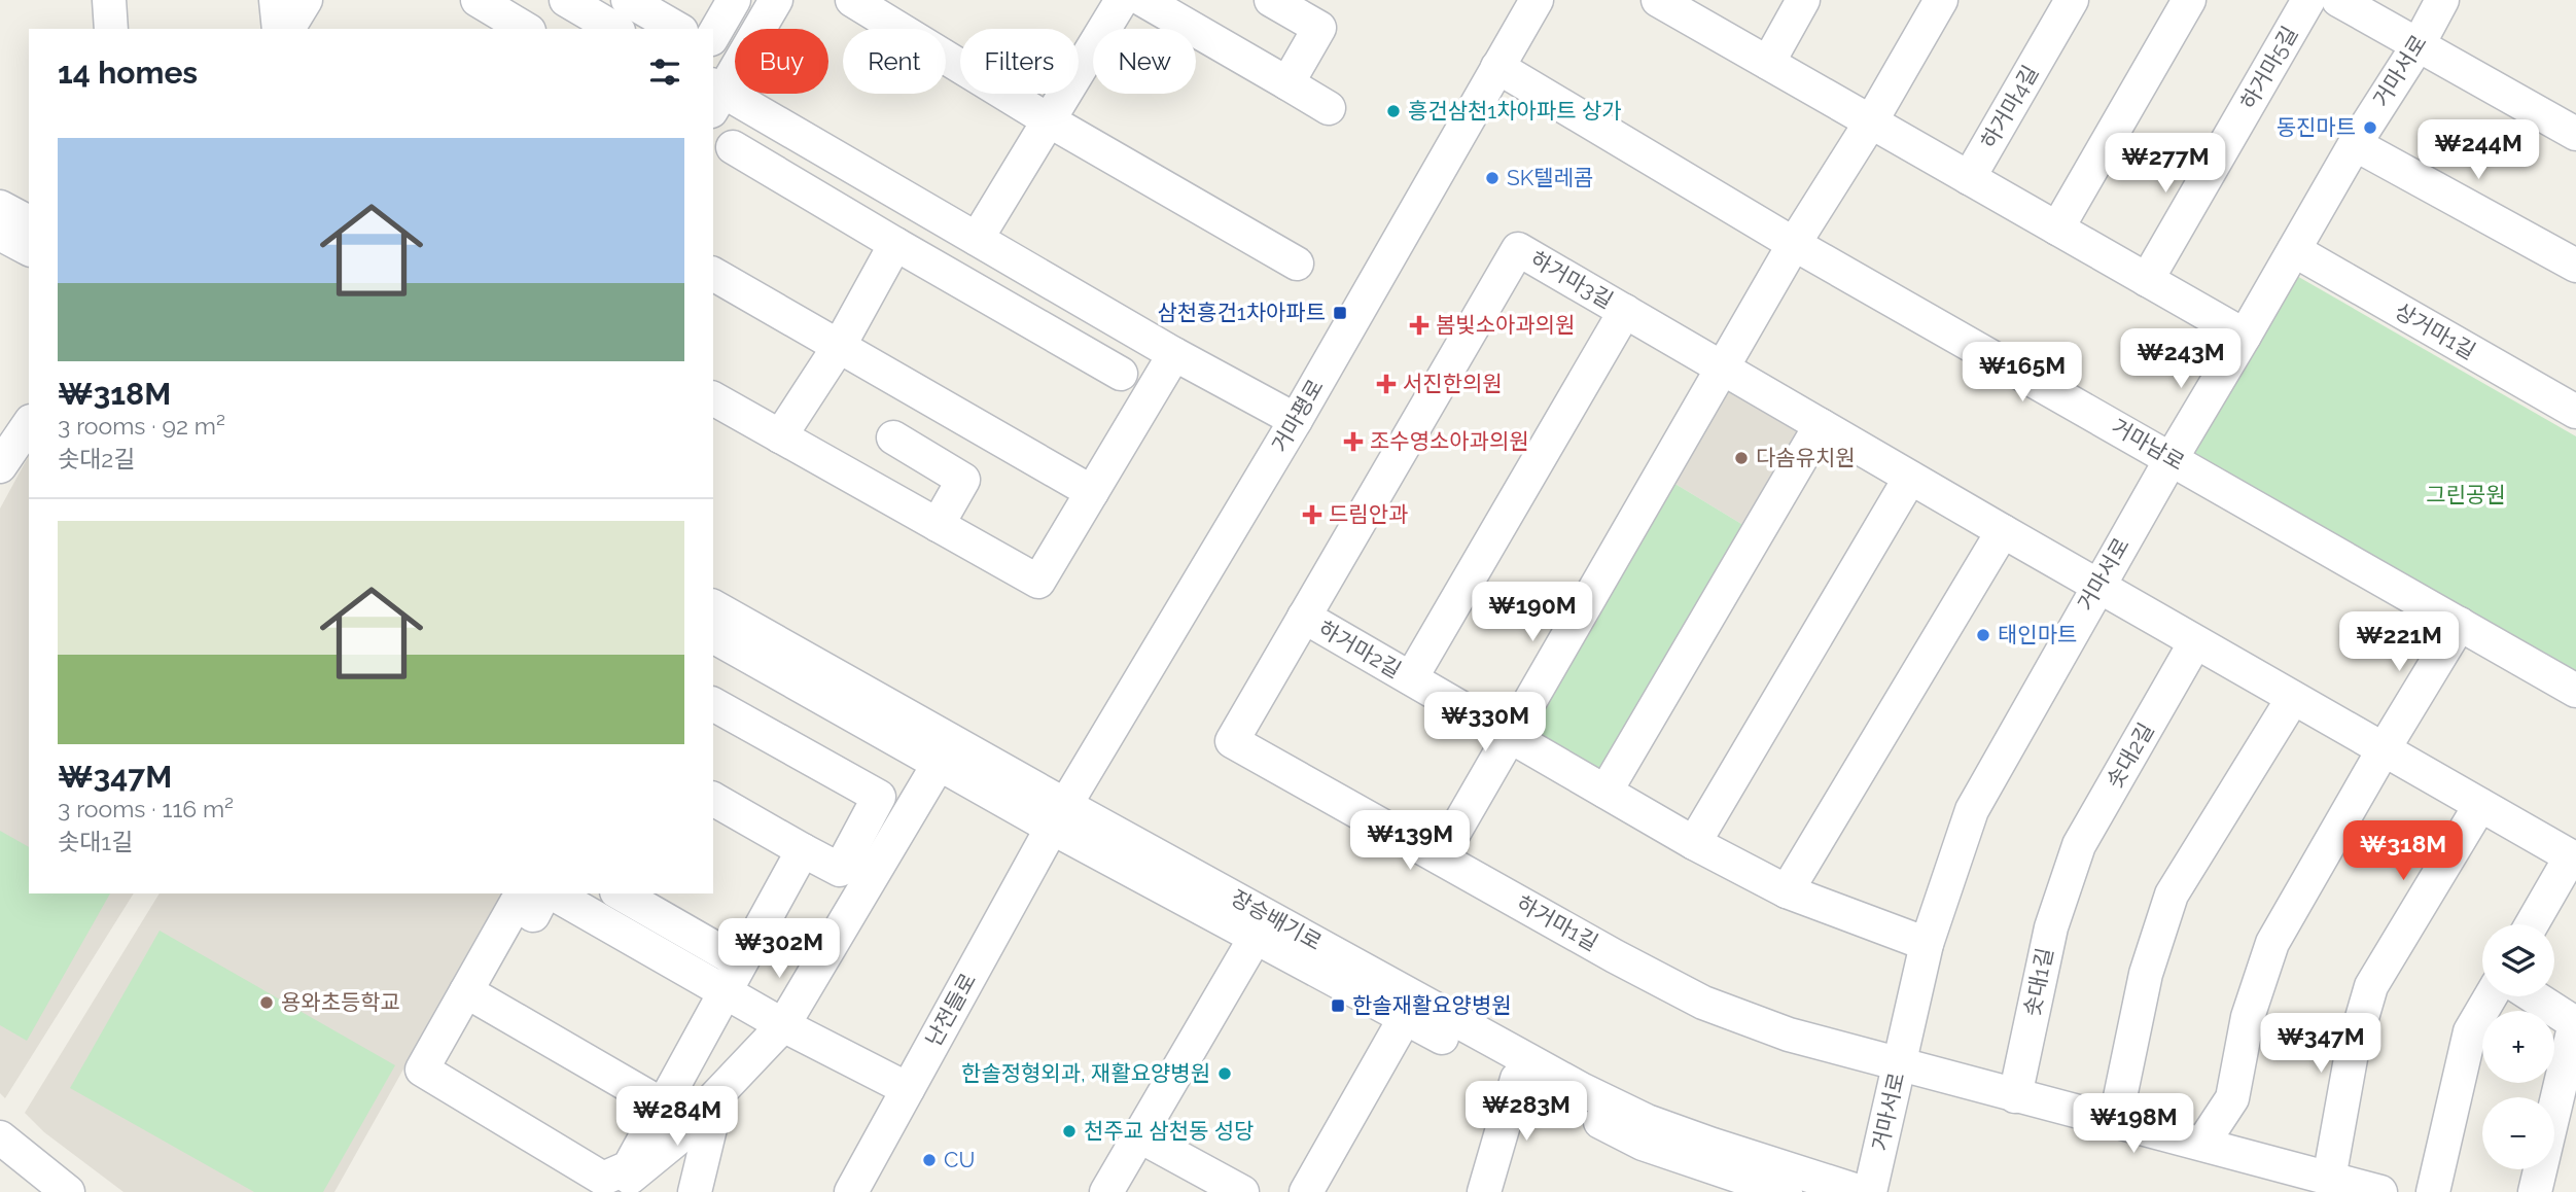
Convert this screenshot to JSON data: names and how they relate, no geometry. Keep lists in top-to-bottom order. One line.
{"streets":{"street":["하거마5길","거마서로","하거마4길","하거마3길","상거마1길","거마평로","거마남로","하거마2길","솟대2길","장승배기로","하거마1길","솟대1길","난전들로"]},"crossings":[["거마서로","하거마3길"],["거마서로","상거마1길"],["거마서로","거마남로"],["거마서로","하거마2길"],["거마서로","하거마1길"],["하거마3길","하거마2길"],["거마평로","거마남로"],["거마평로","장승배기로"],["거마평로","난전들로"],["하거마2길","하거마1길"],["솟대2길","솟대1길"],["장승배기로","난전들로"]],"parks":["그린공원"],"places":{"other":["흥건삼천1차아파트 상가","동진마트","SK텔레콤","다솜유치원","태인마트","용와초등학교","한솔정형외과, 재활요양병원","천주교 삼천동 성당","CU"],"transit":["삼천흥건1차아파트","한솔재활요양병원"],"health":["봄빛소아과의원","서진한의원","조수영소아과의원","드림안과"]},"page":{"chip":["Buy","Rent","Filters","New"],"heading":"14 homes","list":[{"name":"₩318M","note":"3 rooms · 92 m² · 솟대2길"},{"name":"₩347M","note":"3 rooms · 116 m² · 솟대1길"}],"price":["₩244M","₩277M","₩243M","₩165M","₩190M","₩221M","₩330M","₩139M","₩318M","₩302M","₩347M","₩283M","₩284M","₩198M"],"map_buttons":["+","−"]}}
